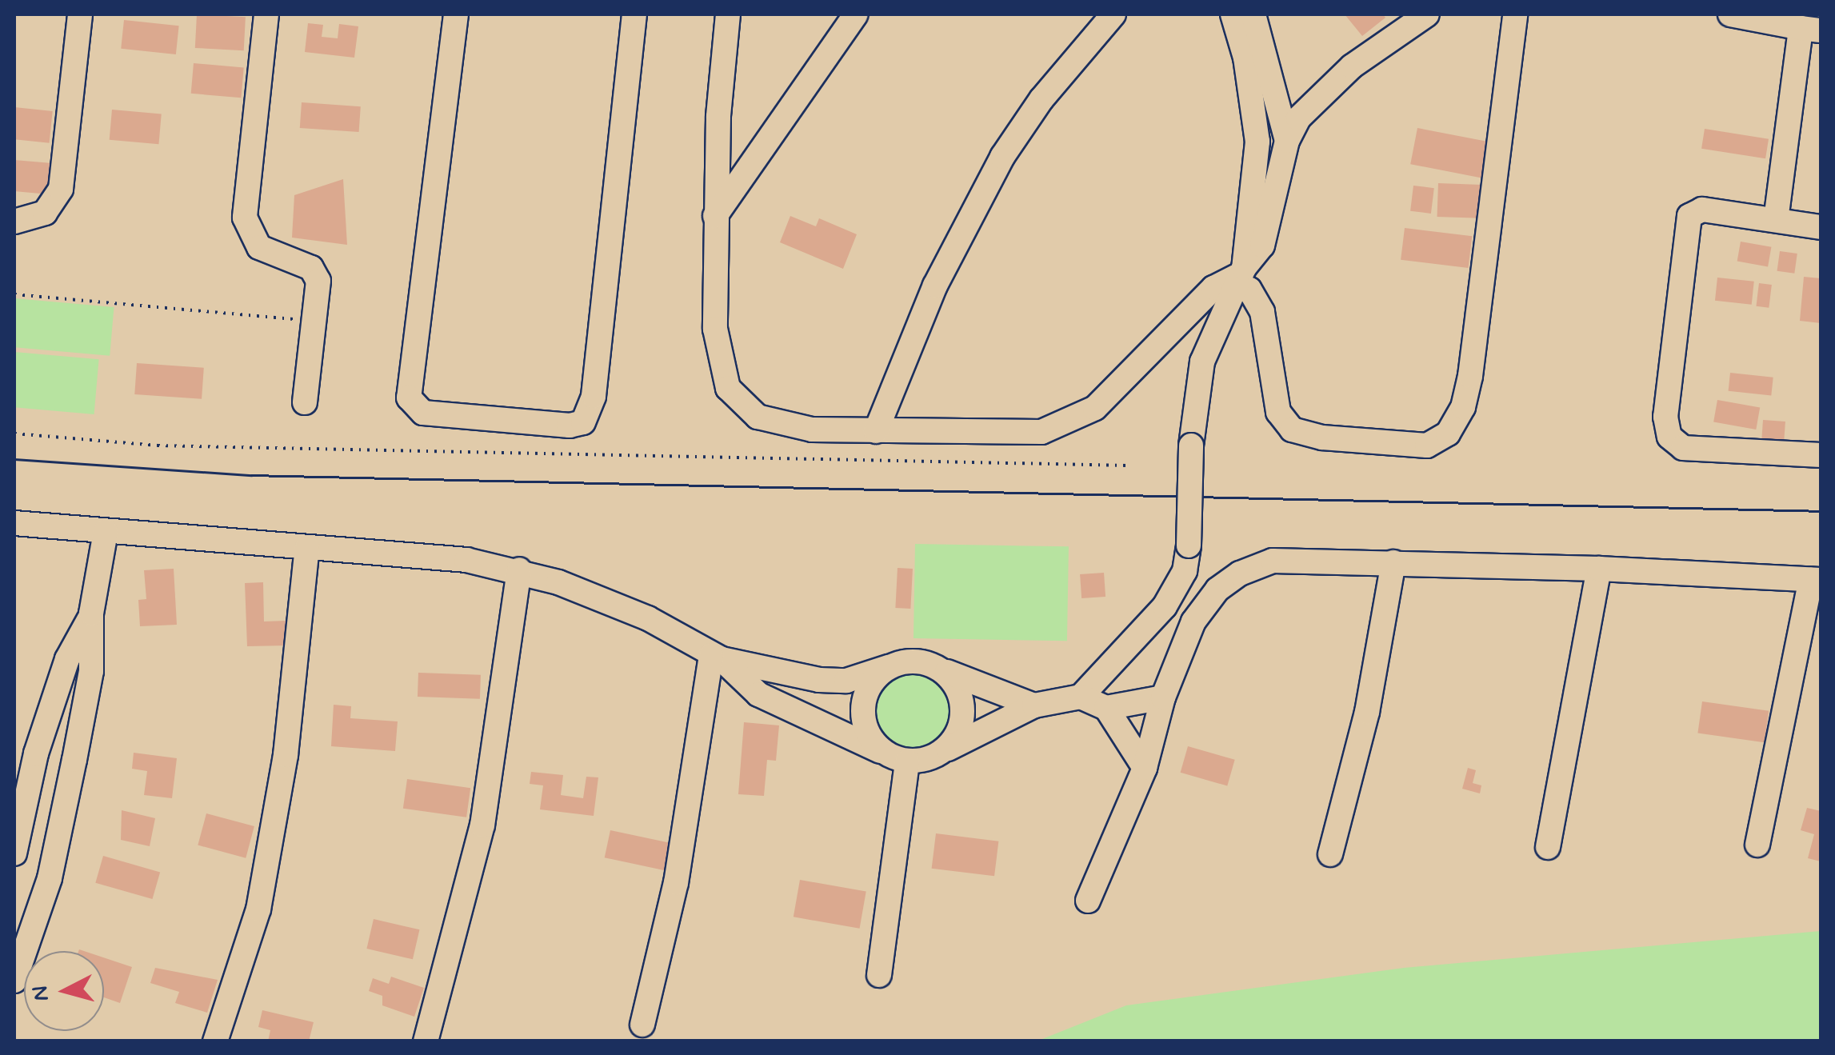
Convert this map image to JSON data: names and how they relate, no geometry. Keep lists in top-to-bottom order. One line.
{"north":"left"}
